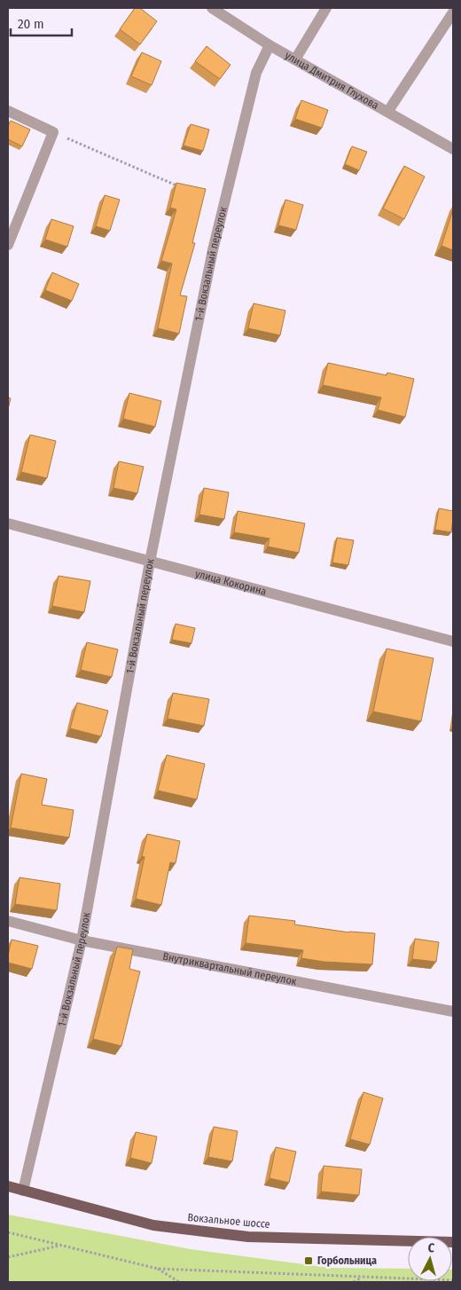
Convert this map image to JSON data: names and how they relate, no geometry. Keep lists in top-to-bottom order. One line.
{"streets":{"main road":["Вокзальное шоссе"],"street":["улица Дмитрия Глухова","1-й Вокзальный переулок","улица Кокорина","Внутриквартальный переулок"]},"crossings":[["улица Дмитрия Глухова","1-й Вокзальный переулок"],["1-й Вокзальный переулок","улица Кокорина"],["1-й Вокзальный переулок","Внутриквартальный переулок"],["1-й Вокзальный переулок","Вокзальное шоссе"]],"places":{"transit":["Горбольница"]},"scale_bar":"20 m","north":"top"}
